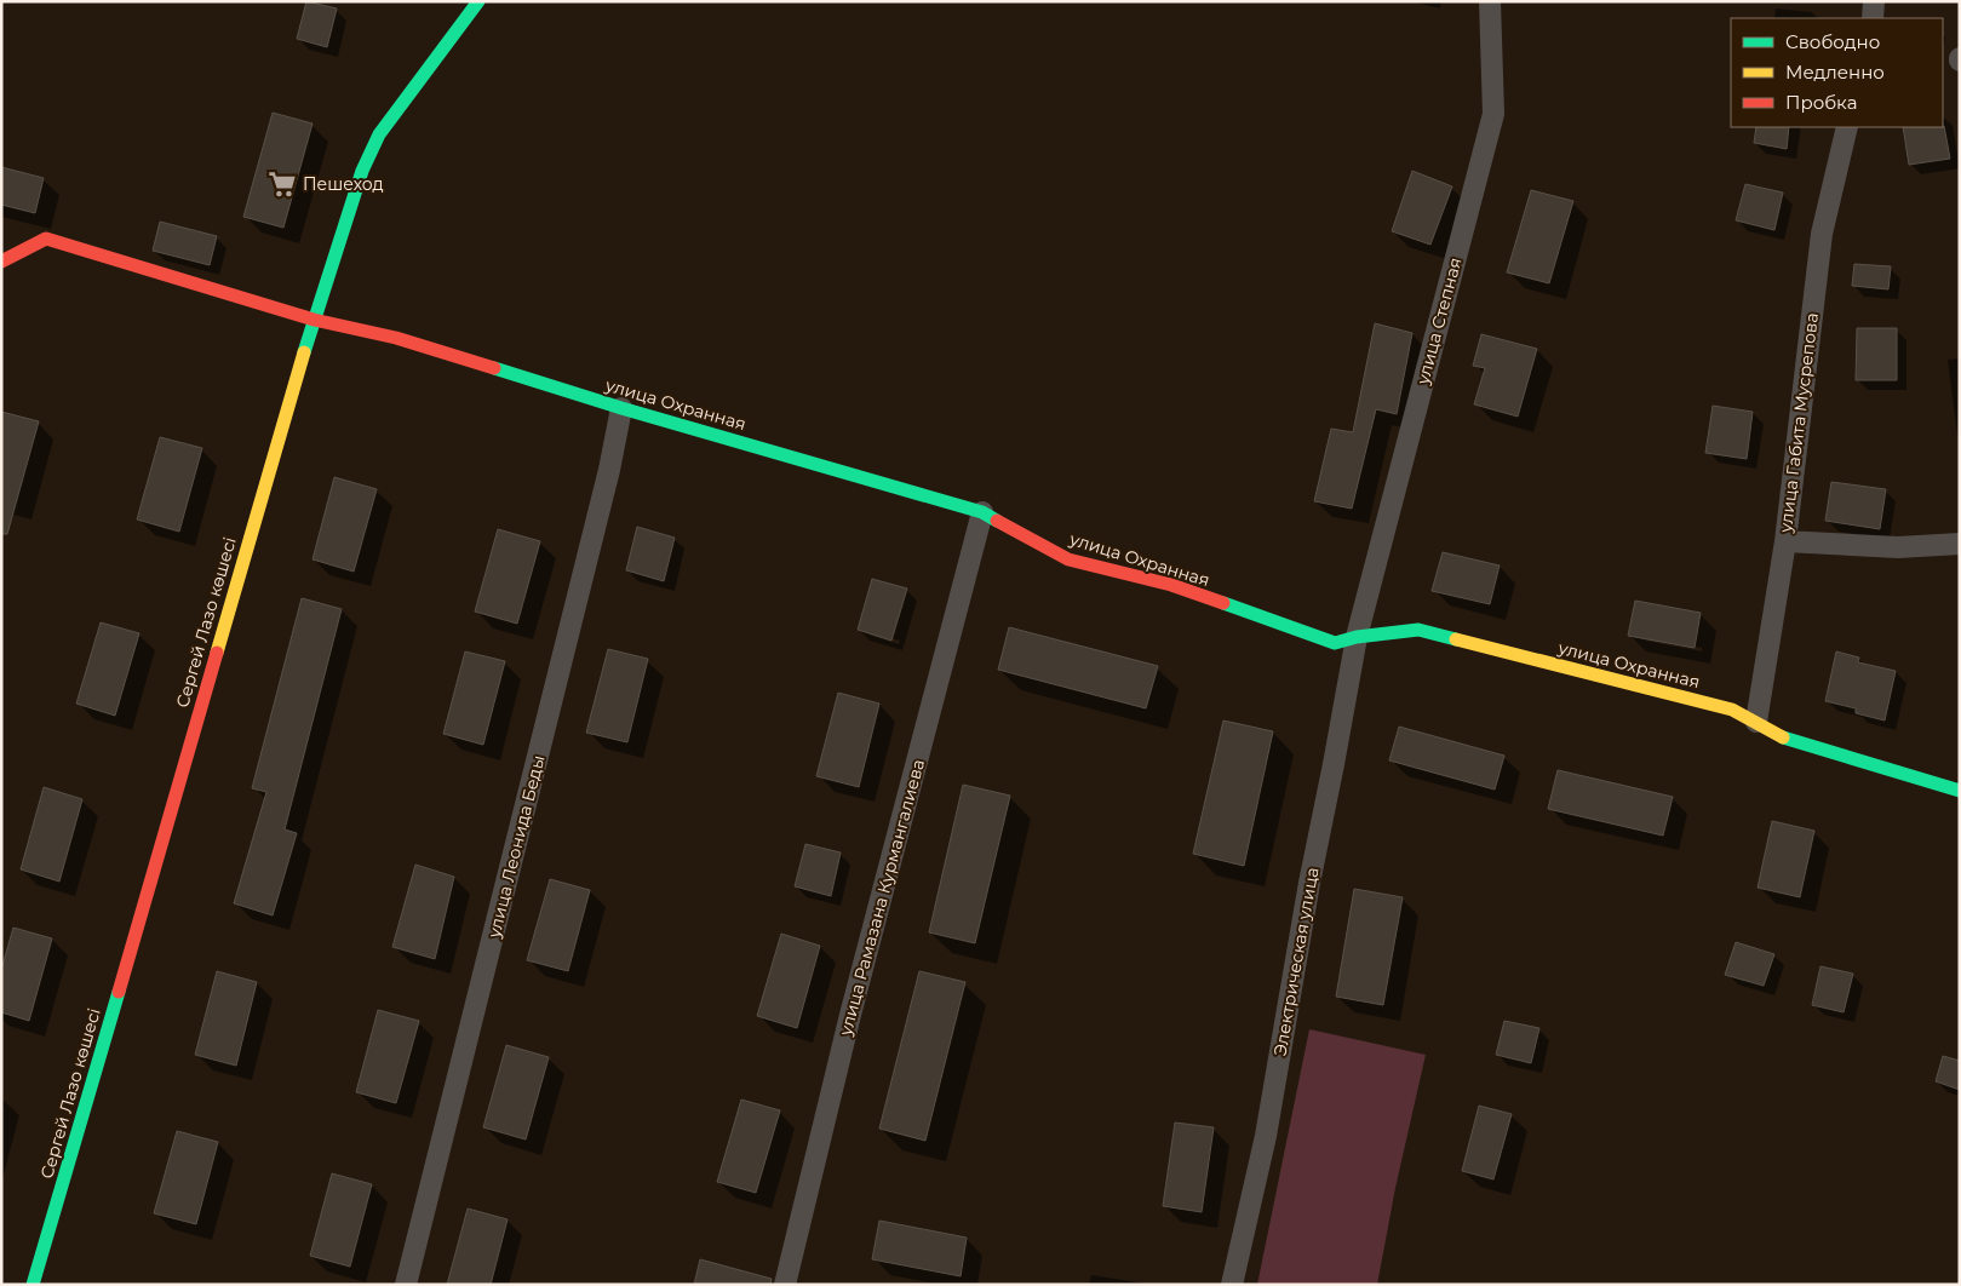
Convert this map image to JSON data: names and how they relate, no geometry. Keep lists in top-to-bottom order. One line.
{"streets":{"street":["улица Степная","улица Охранная","улица Габита Мусрепова","Сергей Лазо көшесі","улица Леонида Беды","улица Рамазана Курмангалиева","Электрическая улица"]},"crossings":[["улица Степная","улица Охранная"],["улица Степная","Электрическая улица"],["улица Охранная","улица Габита Мусрепова"],["улица Охранная","Сергей Лазо көшесі"],["улица Охранная","улица Леонида Беды"],["улица Охранная","улица Рамазана Курмангалиева"],["улица Охранная","Электрическая улица"]],"places":{"supermarket":["Пешеход"]},"legend":["Свободно","Медленно","Пробка"]}
